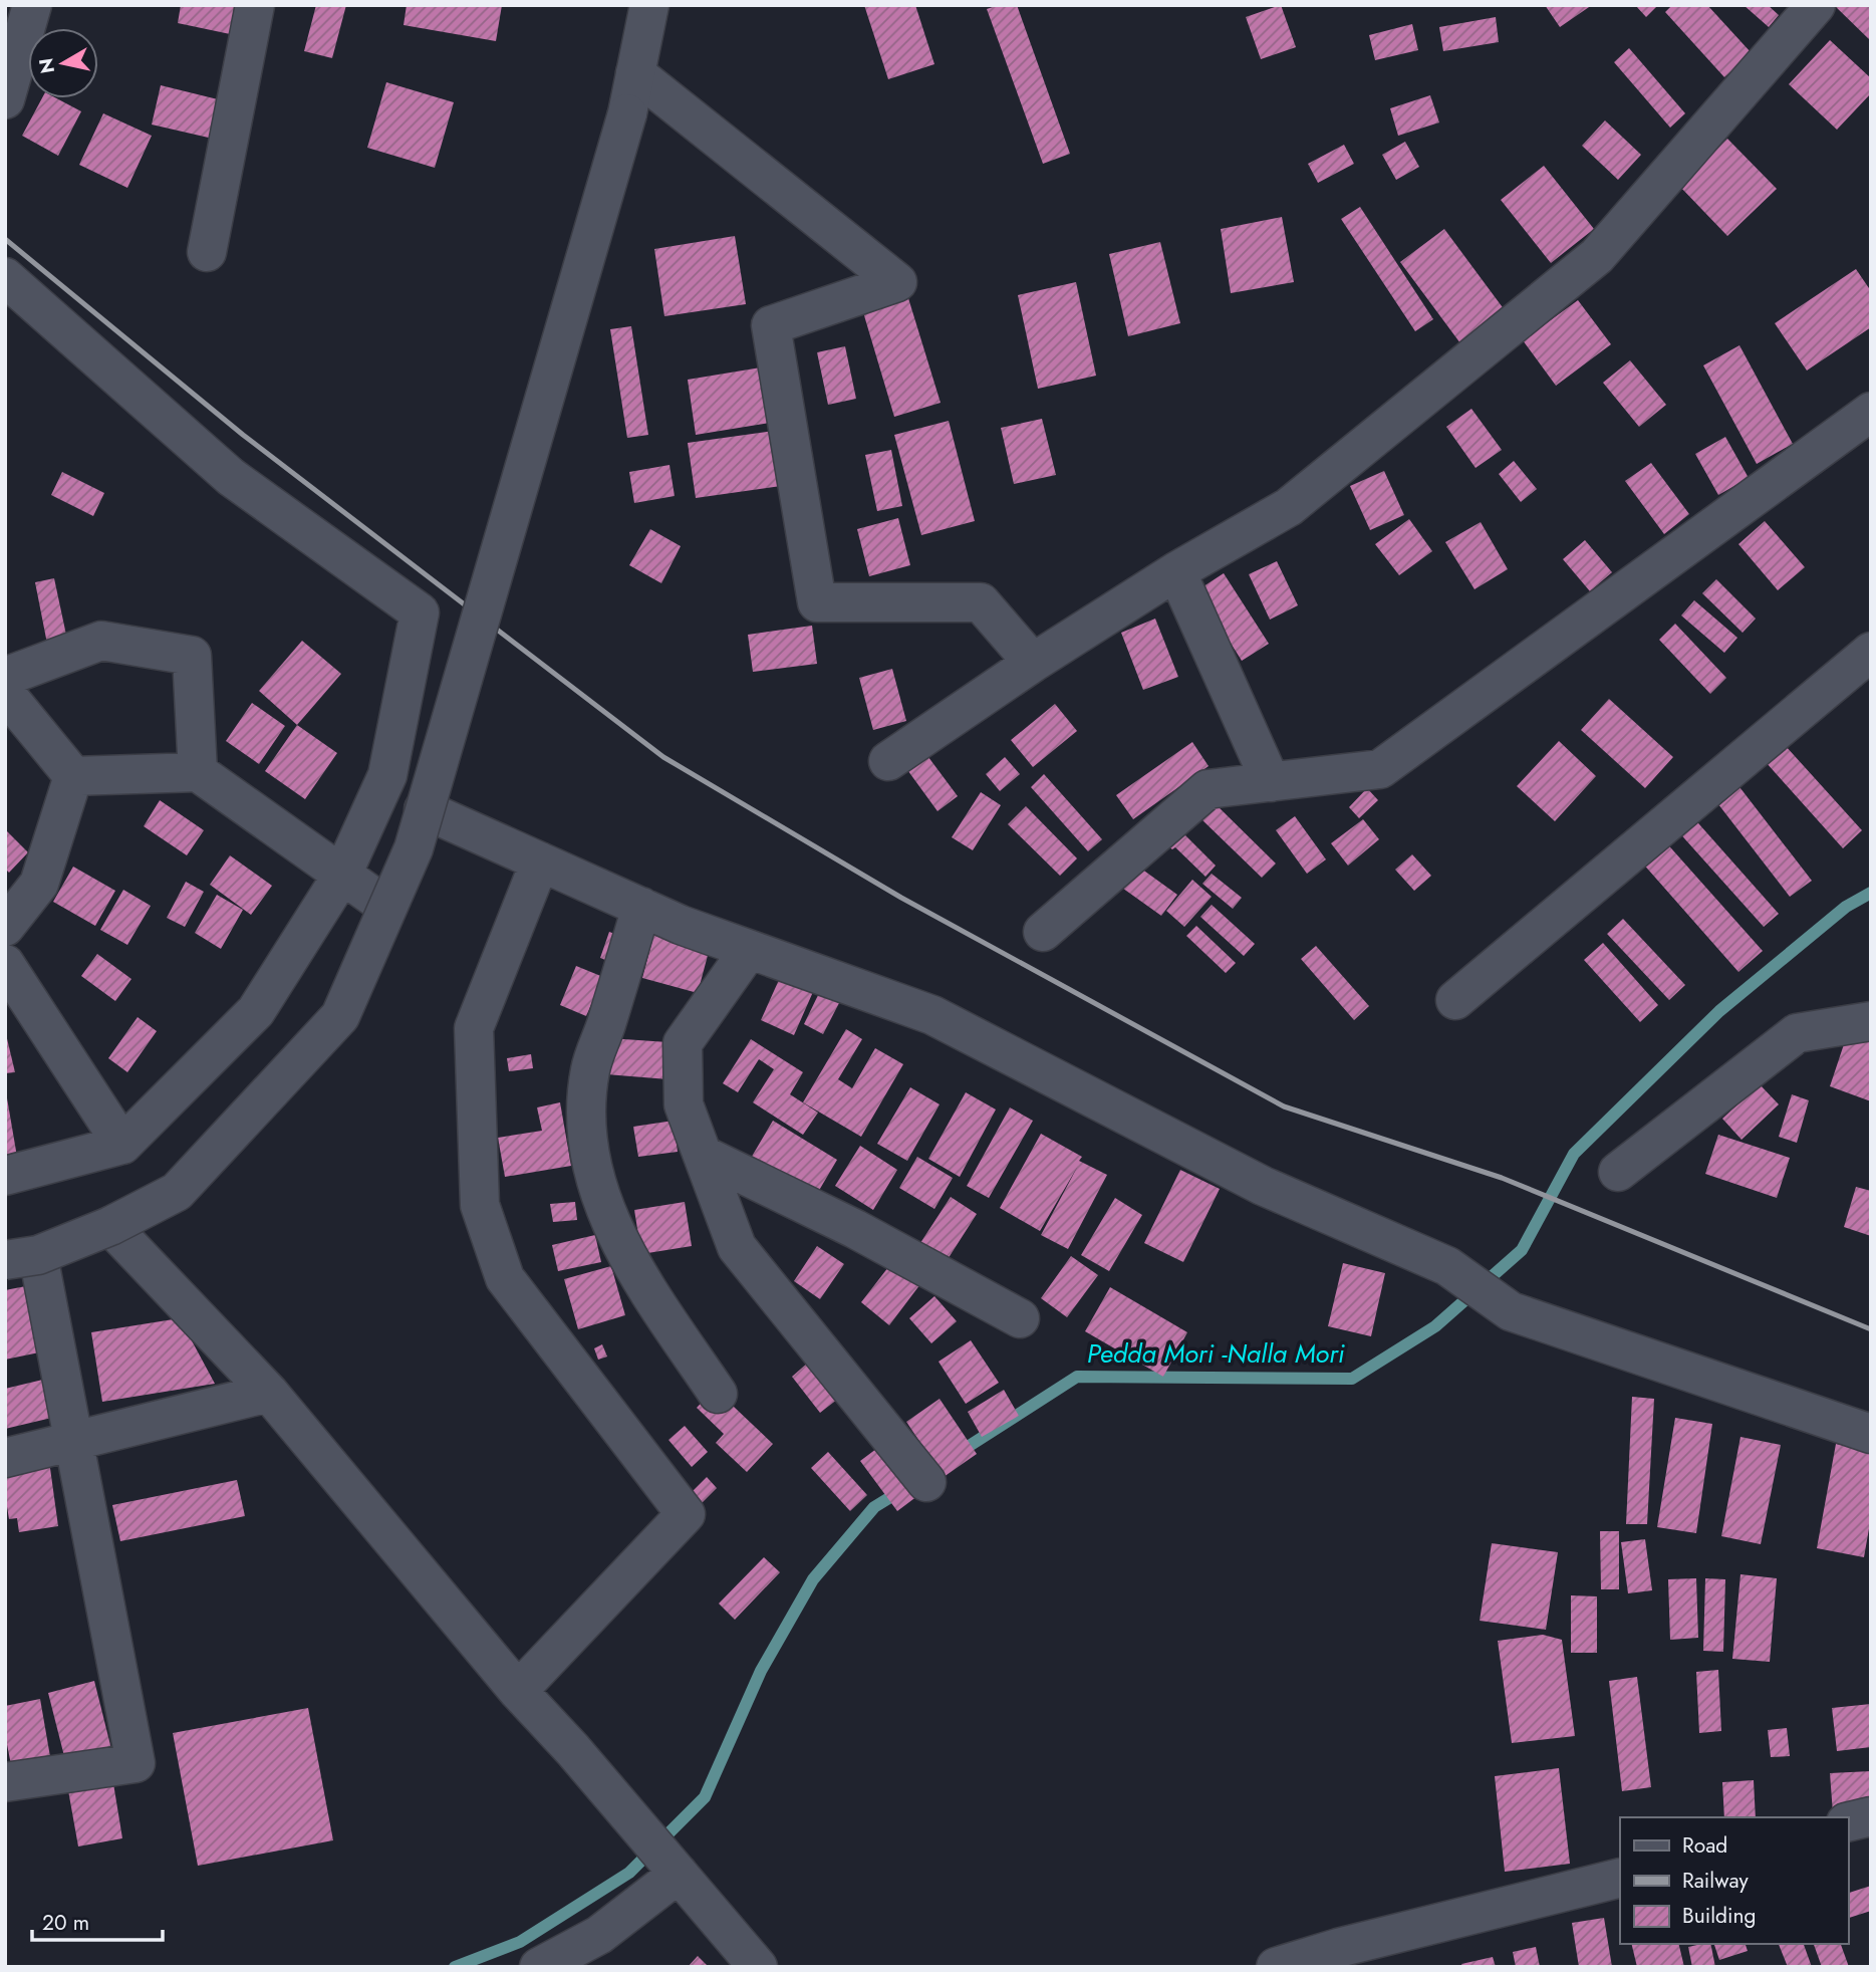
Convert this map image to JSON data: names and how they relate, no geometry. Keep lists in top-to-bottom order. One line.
{"water":["Pedda Mori -Nalla Mori"],"legend":["Road","Railway","Building"],"scale_bar":"20 m","north":"left"}
